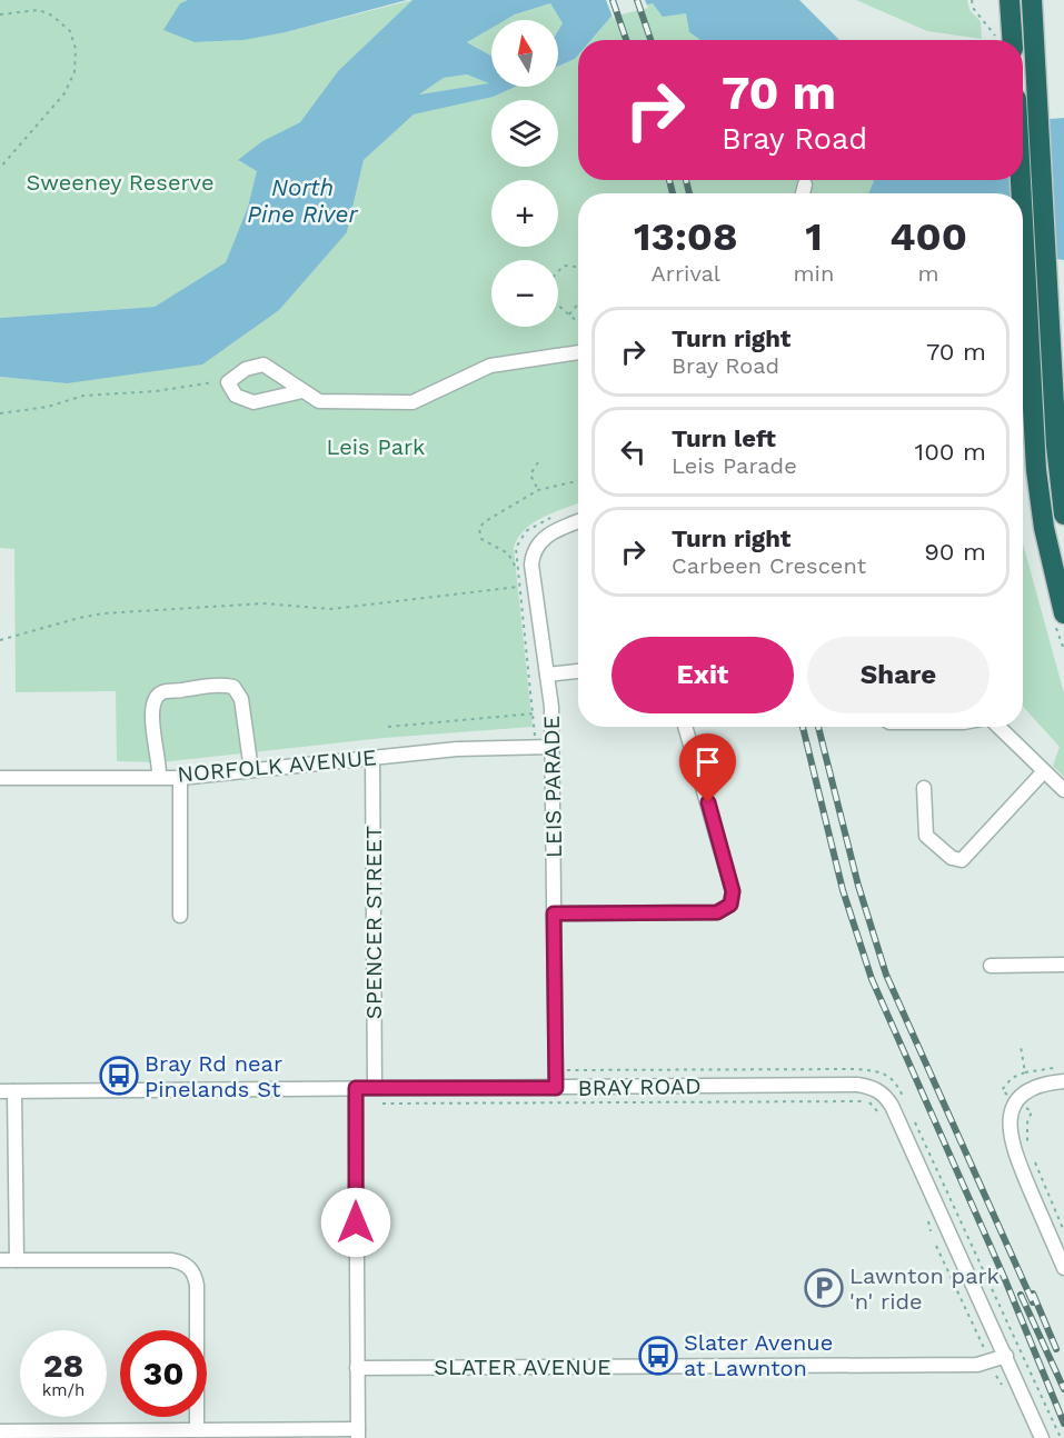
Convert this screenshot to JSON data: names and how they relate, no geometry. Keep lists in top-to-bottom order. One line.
{"streets":{"street":["NORFOLK AVENUE","LEIS PARADE","SPENCER STREET","BRAY ROAD","SLATER AVENUE"]},"crossings":[["NORFOLK AVENUE","LEIS PARADE"],["NORFOLK AVENUE","SPENCER STREET"],["LEIS PARADE","BRAY ROAD"],["SPENCER STREET","BRAY ROAD"],["BRAY ROAD","SLATER AVENUE"]],"water":["North Pine River"],"parks":["Sweeney Reserve","Leis Park"],"places":{"bus stop":["Bray Rd near Pinelands St","Slater Avenue at Lawnton"],"parking":["Lawnton park 'n' ride"]},"north":"top","page":{"map_buttons":["+","−"],"turn":["70 m","Bray Road"],"eta":["13:08","Arrival","1","min","400","m"],"list":[{"name":"Turn right","note":"Bray Road","value":"70 m"},{"name":"Turn left","note":"Leis Parade","value":"100 m"},{"name":"Turn right","note":"Carbeen Crescent","value":"90 m"}],"buttons":["Exit","Share"],"speed":"28 km/h","limit":"30"}}
